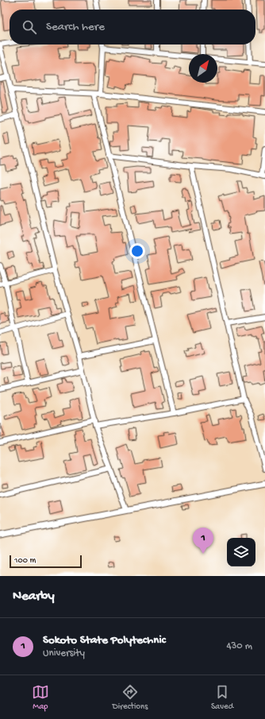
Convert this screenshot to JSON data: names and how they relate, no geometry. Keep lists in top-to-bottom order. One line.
{"scale_bar":"100 m","north":"top right","page":{"search":"Search here","pins":"1","scale":"100 m","heading":"Nearby","list":[{"mark":"1","name":"Sokoto State Polytechnic","note":"University","value":"430 m"}],"nav":["Map","Directions","Saved"]}}
